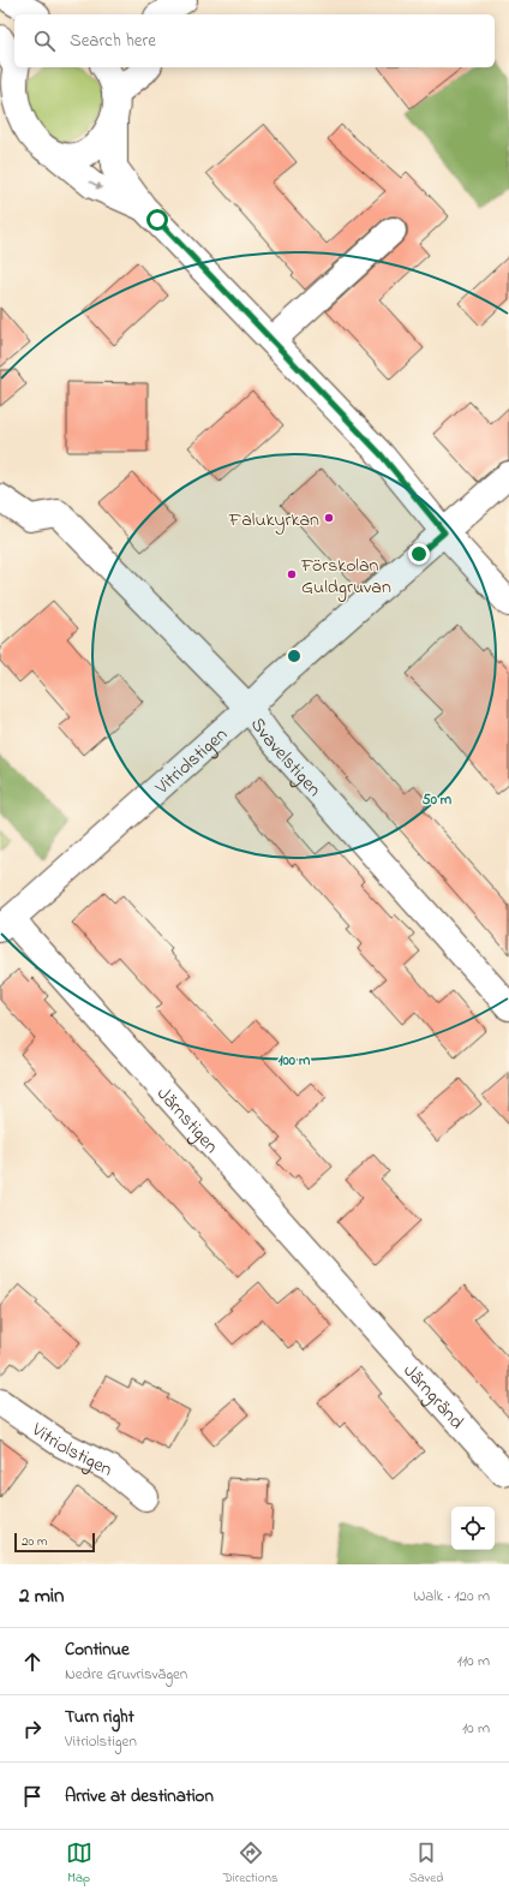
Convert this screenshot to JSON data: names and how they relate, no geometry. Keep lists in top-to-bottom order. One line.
{"streets":{"street":["Svavelstigen","Vitriolstigen","Järnstigen","Järngränd"]},"crossings":[["Svavelstigen","Vitriolstigen"],["Vitriolstigen","Järnstigen"],["Järnstigen","Järngränd"]],"places":["Falukyrkan","Förskolan Guldgruvan"],"scale_bar":"20 m","page":{"search":"Search here","scale":"20 m","heading":["2 min","Walk · 120 m"],"list":[["Continue","Nedre Gruvrisvägen","110 m"],["Turn right","Vitriolstigen","10 m"],"Arrive at destination"],"nav":["Map","Directions","Saved"]},"rings":["50 m","100 m"]}
